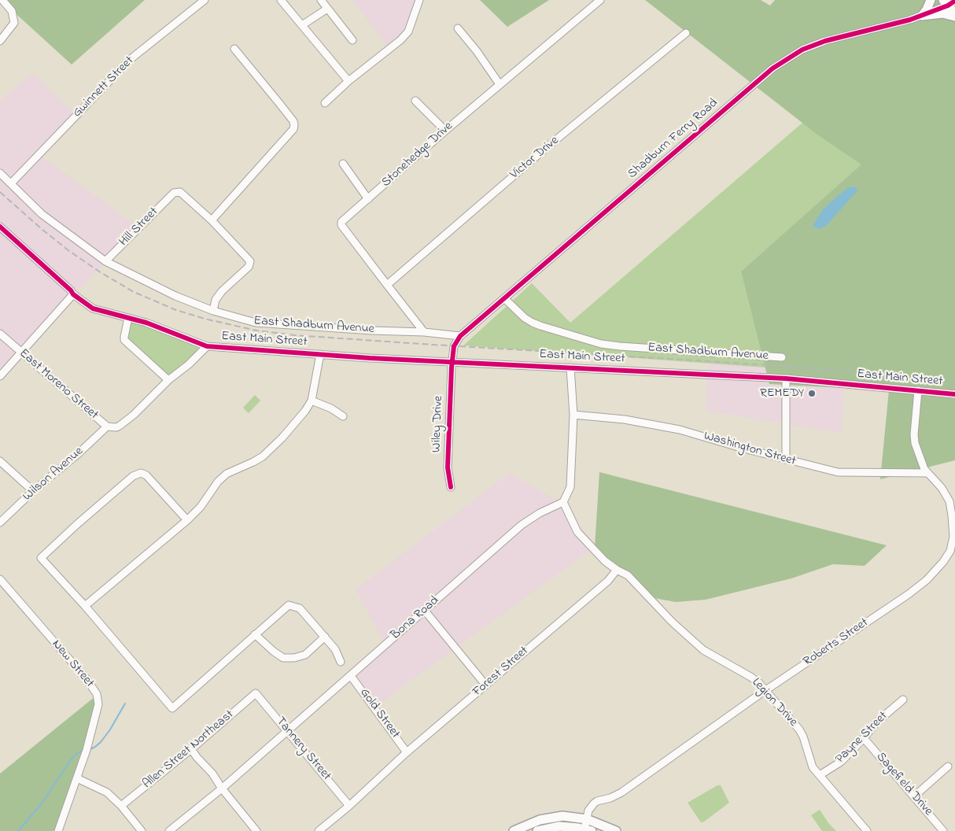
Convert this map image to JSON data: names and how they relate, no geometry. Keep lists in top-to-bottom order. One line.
{"streets":{"street":["Gwinnett Street","Shadburn Ferry Road","Stonehedge Drive","Victor Drive","Hill Street","East Shadburn Avenue","East Main Street","East Moreno Street","Wiley Drive","Washington Street","Wilson Avenue","Bona Road","Roberts Street","New Street","Forest Street","Legion Drive","Gold Street","Payne Street","Tannery Street","Allen Street Northeast","Sagefield Drive"]},"crossings":[["Gwinnett Street","East Shadburn Avenue"],["Shadburn Ferry Road","East Shadburn Avenue"],["Shadburn Ferry Road","East Main Street"],["Shadburn Ferry Road","Wiley Drive"],["Stonehedge Drive","Victor Drive"],["Stonehedge Drive","East Shadburn Avenue"],["Hill Street","East Shadburn Avenue"],["East Main Street","Wiley Drive"],["East Main Street","Roberts Street"],["East Moreno Street","Wilson Avenue"],["Washington Street","Roberts Street"],["Bona Road","Gold Street"],["Bona Road","Tannery Street"],["Roberts Street","Legion Drive"],["Forest Street","Legion Drive"],["Forest Street","Gold Street"],["Forest Street","Tannery Street"],["Legion Drive","Payne Street"],["Payne Street","Sagefield Drive"],["Tannery Street","Allen Street Northeast"]],"places":["REMEDY"]}
